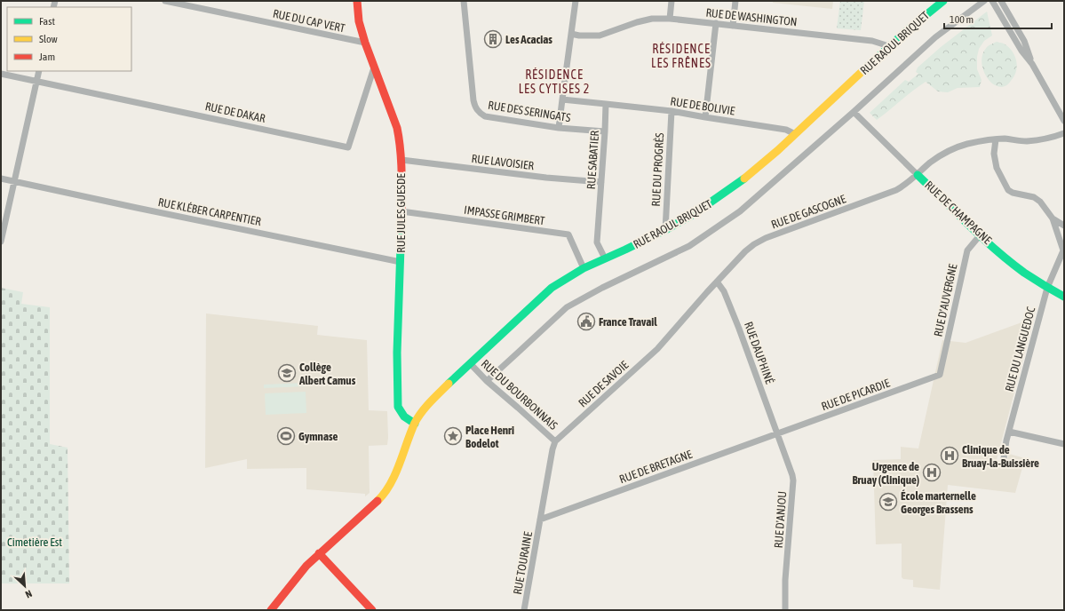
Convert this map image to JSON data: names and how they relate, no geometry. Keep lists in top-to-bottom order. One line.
{"streets":{"street":["RUE DE WASHINGTON","RUE DU CAP VERT","RUE RAOUL BRIQUET","RUE DE BOLIVIE","RUE DES SERINGATS","RUE DE DAKAR","RUE SABATIER","RUE LAVOISIER","RUE DU PROGRÈS","RUE KLÉBER CARPENTIER","RUE DE GASCOGNE","RUE DE CHAMPAGNE","RUE JULES GUESDE","IMPASSE GRIMBERT","RUE D'AUVERGNE","RUE DU LANGUEDOC","RUE DAUPHINÉ","RUE DE SAVOIE","RUE DU BOURBONNAIS","RUE DE PICARDIE","RUE DE BRETAGNE","RUE D'ANJOU","RUE TOURAINE"]},"crossings":[["RUE DE WASHINGTON","RUE RAOUL BRIQUET"],["RUE DU CAP VERT","RUE JULES GUESDE"],["RUE RAOUL BRIQUET","RUE DE BOLIVIE"],["RUE RAOUL BRIQUET","RUE SABATIER"],["RUE RAOUL BRIQUET","RUE DU PROGRÈS"],["RUE RAOUL BRIQUET","RUE JULES GUESDE"],["RUE RAOUL BRIQUET","IMPASSE GRIMBERT"],["RUE RAOUL BRIQUET","RUE DU BOURBONNAIS"],["RUE DE BOLIVIE","RUE SABATIER"],["RUE DE BOLIVIE","RUE DU PROGRÈS"],["RUE DES SERINGATS","RUE SABATIER"],["RUE DE DAKAR","RUE JULES GUESDE"],["RUE SABATIER","RUE LAVOISIER"],["RUE LAVOISIER","RUE JULES GUESDE"],["RUE KLÉBER CARPENTIER","RUE JULES GUESDE"],["RUE DE GASCOGNE","RUE DE CHAMPAGNE"],["RUE DE GASCOGNE","RUE DAUPHINÉ"],["RUE DE GASCOGNE","RUE DE SAVOIE"],["RUE DE CHAMPAGNE","RUE D'AUVERGNE"],["RUE DE CHAMPAGNE","RUE DU LANGUEDOC"],["RUE JULES GUESDE","IMPASSE GRIMBERT"],["RUE D'AUVERGNE","RUE DE PICARDIE"],["RUE DAUPHINÉ","RUE DE SAVOIE"],["RUE DAUPHINÉ","RUE DE PICARDIE"],["RUE DAUPHINÉ","RUE DE BRETAGNE"],["RUE DAUPHINÉ","RUE D'ANJOU"],["RUE DE SAVOIE","RUE DU BOURBONNAIS"],["RUE DE PICARDIE","RUE DE BRETAGNE"],["RUE DE PICARDIE","RUE D'ANJOU"],["RUE DE BRETAGNE","RUE D'ANJOU"],["RUE DE BRETAGNE","RUE TOURAINE"]],"districts":["RÉSIDENCE LES FRÊNES","RÉSIDENCE LES CYTISES 2"],"parks":["Cimetière Est"],"places":{"building":["Les Acacias"],"public building":["France Travail"],"school or university":["Collège Albert Camus","École marternelle Georges Brassens"],"sports":["Gymnase"],"place":["Place Henri Bodelot"],"hospital":["Clinique de Bruay-la-Buissière","Urgence de Bruay (Clinique)"]},"legend":["Fast","Slow","Jam"],"scale_bar":"100 m","north":"bottom right"}
